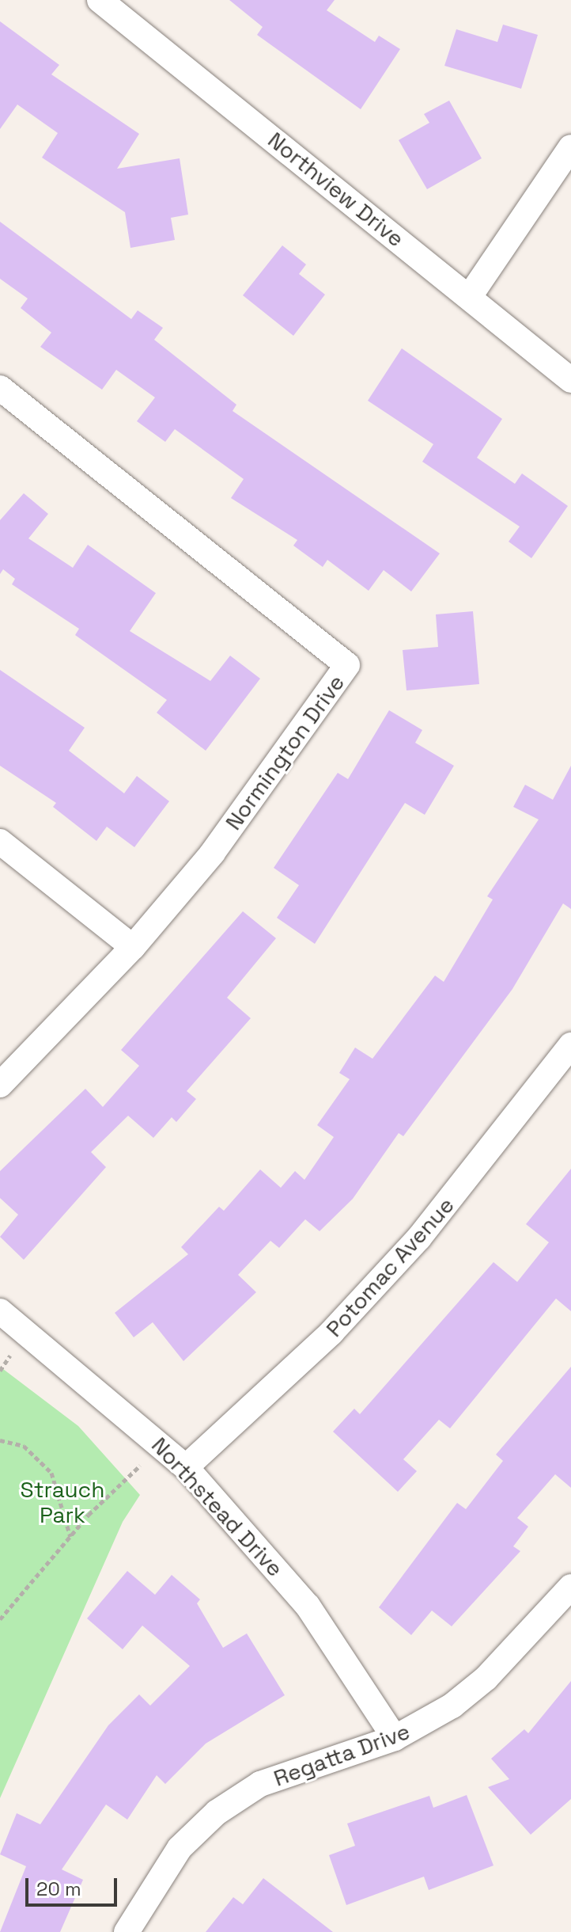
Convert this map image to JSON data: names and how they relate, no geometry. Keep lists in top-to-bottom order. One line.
{"streets":{"street":["Northview Drive","Normington Drive","Potomac Avenue","Northstead Drive","Regatta Drive"]},"crossings":[["Potomac Avenue","Northstead Drive"],["Northstead Drive","Regatta Drive"]],"parks":["Strauch Park"],"scale_bar":"20 m"}
